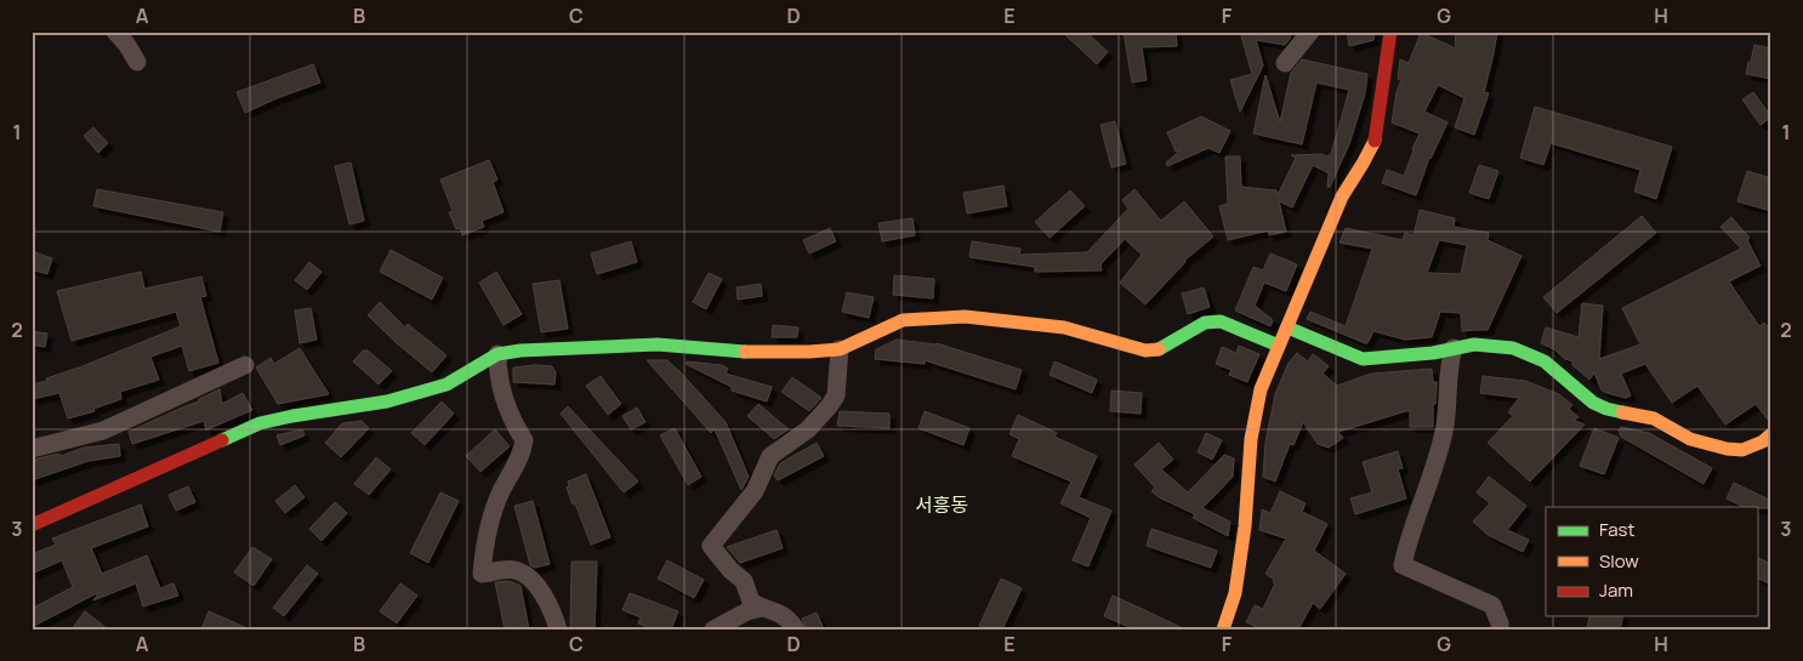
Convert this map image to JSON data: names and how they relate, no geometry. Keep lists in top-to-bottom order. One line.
{"districts":["서흥동"],"legend":["Fast","Slow","Jam"],"grid":{"columns":["A","B","C","D","E","F","G","H"],"rows":["1","2","3"]}}
